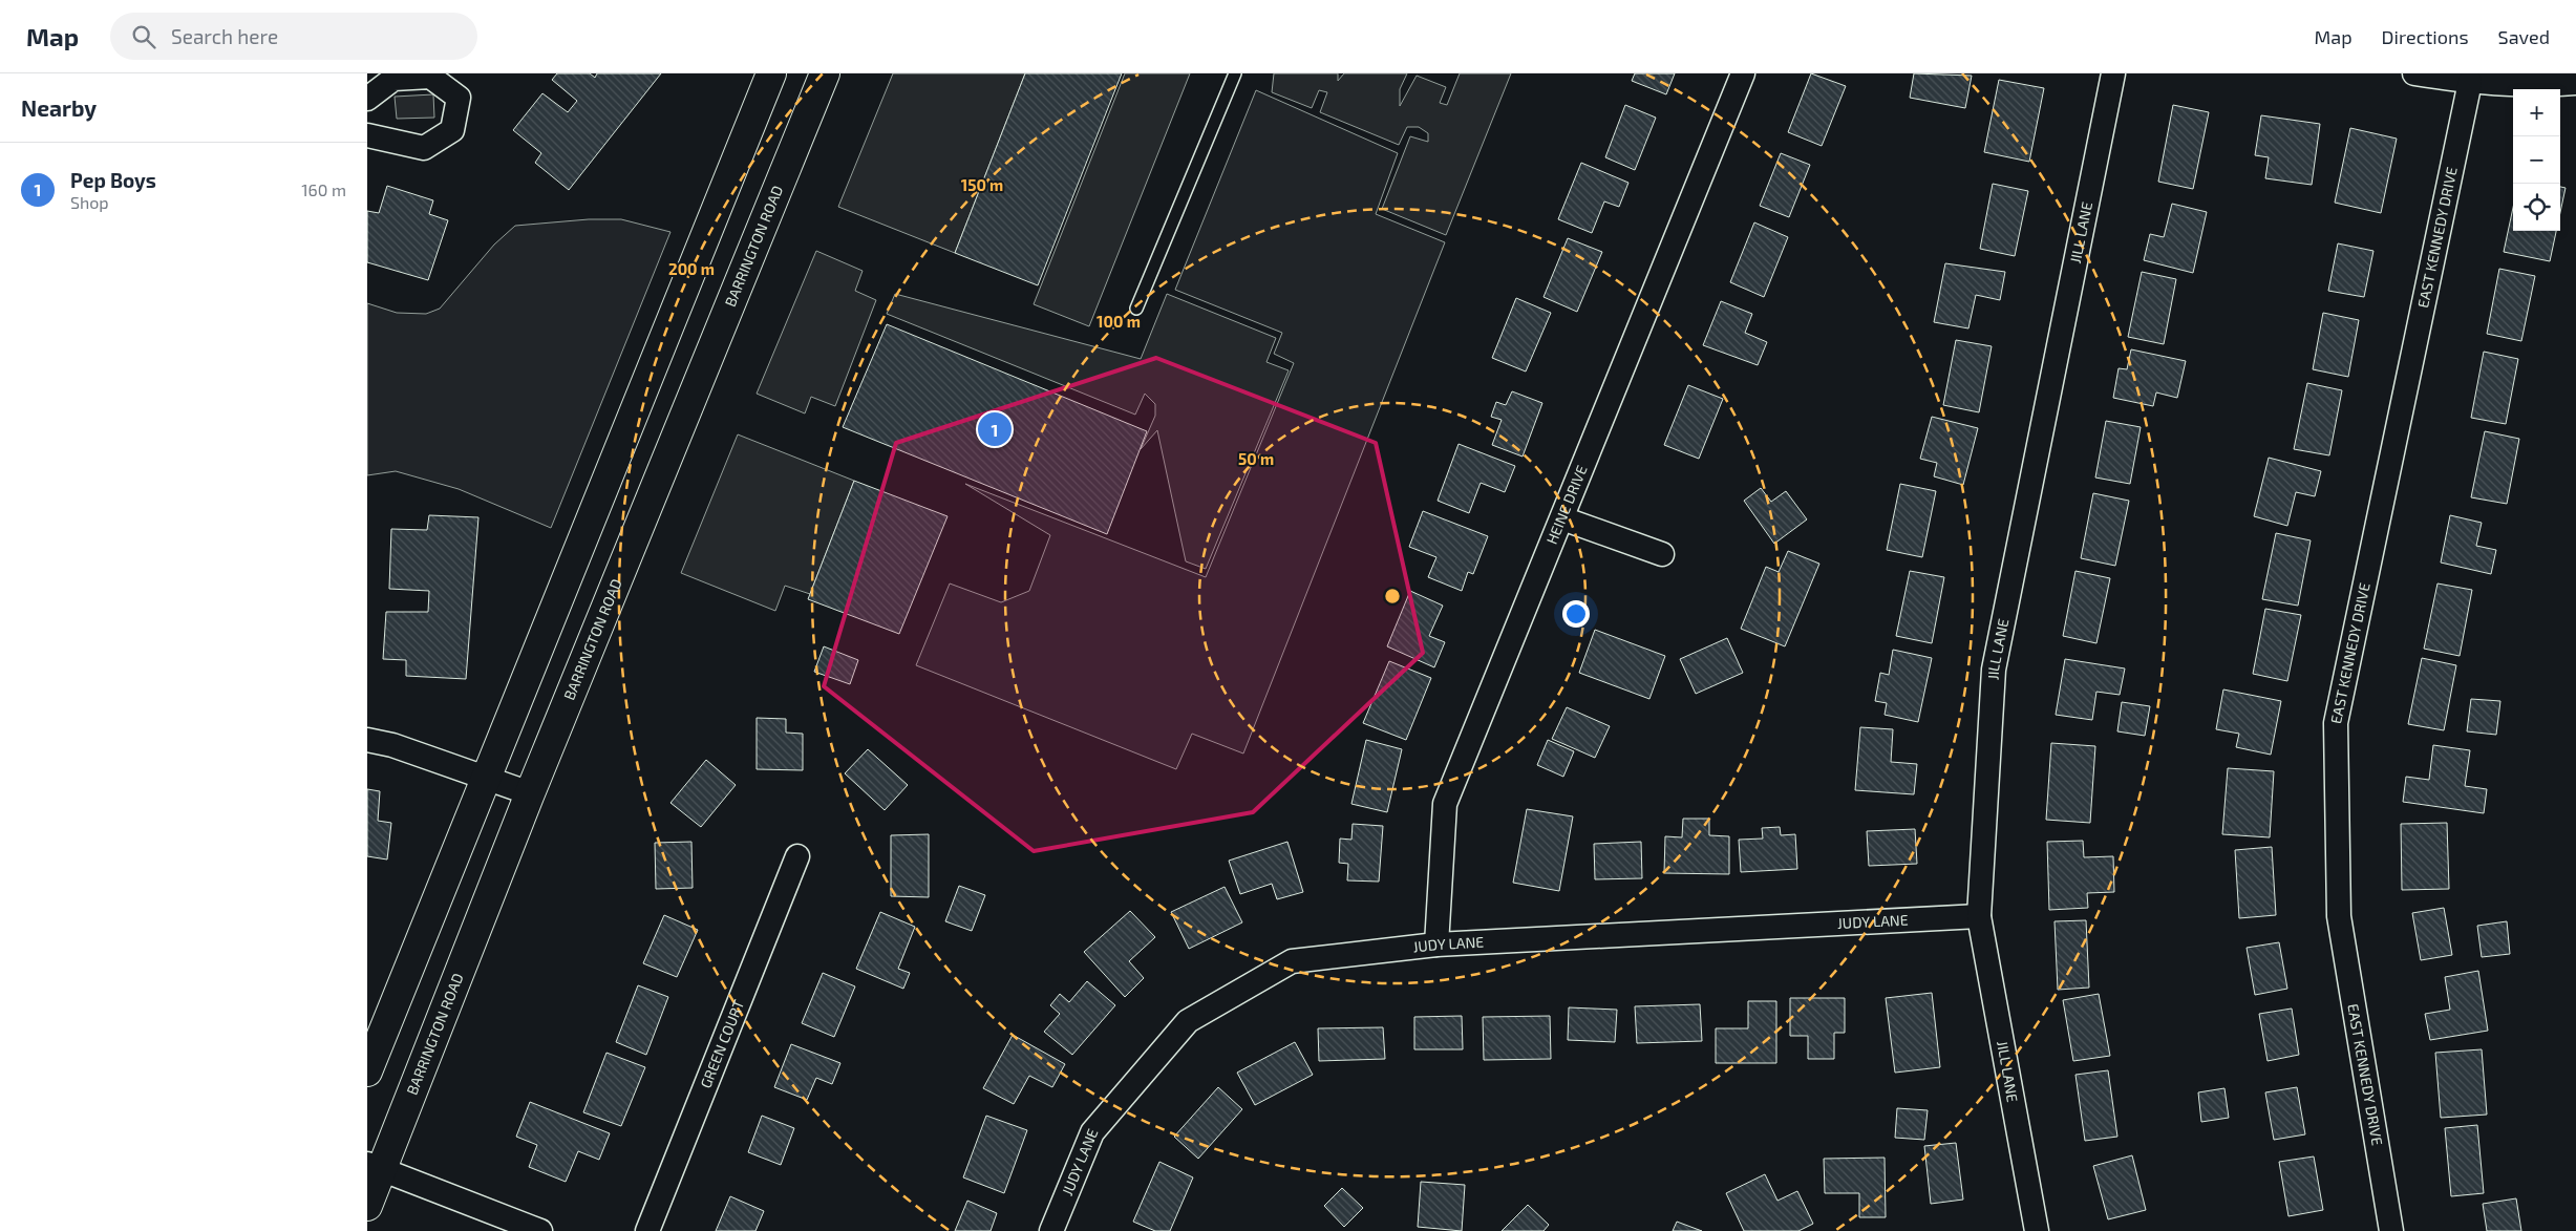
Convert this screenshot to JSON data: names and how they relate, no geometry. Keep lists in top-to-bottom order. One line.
{"streets":{"main road":["BARRINGTON ROAD"],"street":["JILL LANE","EAST KENNEDY DRIVE","HEINE DRIVE","JUDY LANE","GREEN COURT"]},"crossings":[["JILL LANE","JUDY LANE"],["HEINE DRIVE","JUDY LANE"]],"page":{"header":"Map","search":"Search here","nav":["Map","Directions","Saved"],"heading":"Nearby","map_buttons":["+","−"],"list":[{"mark":"1","name":"Pep Boys","note":"Shop","value":"160 m"}],"pins":"1"},"rings":["150 m","200 m","100 m","50 m"]}
